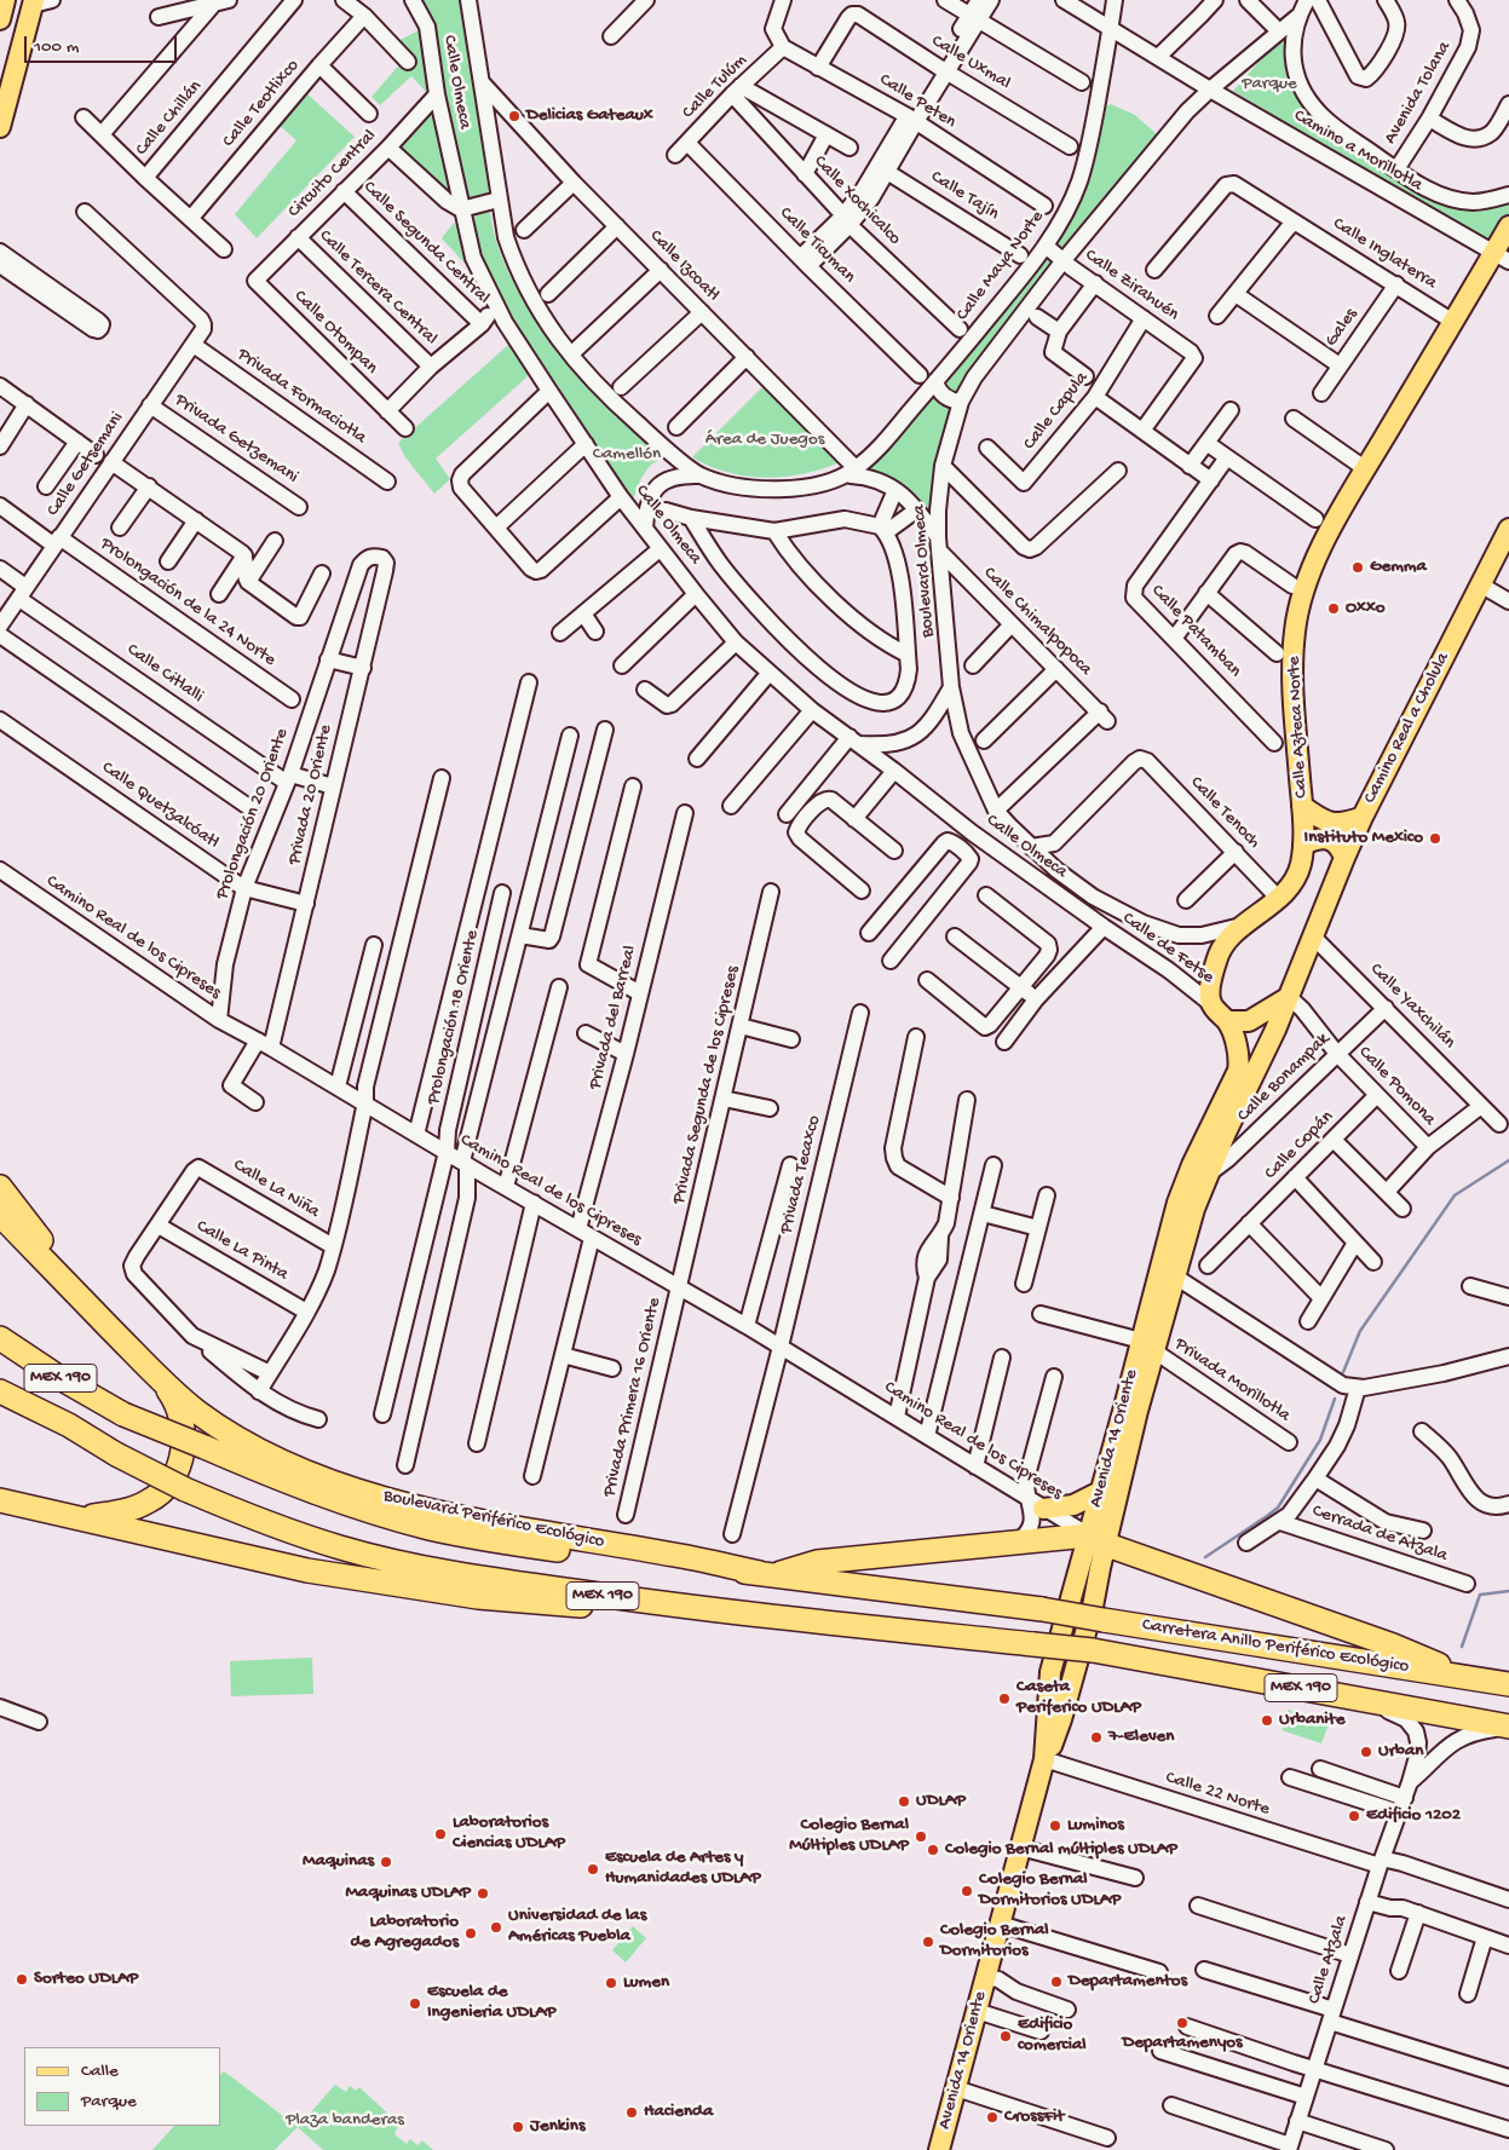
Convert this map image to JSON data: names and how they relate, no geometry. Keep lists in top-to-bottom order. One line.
{"streets":{"highway":["MEX 190","Boulevard Periférico Ecológico","Carretera Anillo Periférico Ecológico"],"main road":["Calle Azteca Norte","Camino Real a Cholula","Avenida 14 Oriente"],"street":["Calle Uxmal","Calle Olmeca","Calle Tulúm","Avenida Tolana","Calle Peten","Calle Teotlixco","Calle Chillán","Camino a Morillotla","Circuito Central","Calle Tajín","Calle Xochicalco","Calle Segunda Central","Calle Ticuman","Calle Inglaterra","Calle Izcoatl","Calle Maya Norte","Calle Zirahuén","Calle Tercera Central","Gales","Calle Otompan","Privada Formaciotla","Calle Capula","Privada Getzemani","Calle Getsemani","Boulevard Olmeca","Prolongación de la 24 Norte","Calle Chimalpopoca","Calle Patamban","Calle Citlalli","Privada 20 Oriente","Calle Quetzalcóatl","Calle Tenoch","Prolongación 20 Oriente","Camino Real de los Cipreses","Calle de Fetse","Calle Yaxchilán","Prolongación 18 Oriente","Privada del Barreal","Calle Bonampak","Privada Segunda de los Cipreses","Calle Pomona","Calle Copán","Privada Tecaxco","Calle La Niña","Calle La Pinta","Privada Morillotla","Privada Primera 16 Oriente","Cerrada de Atzala","Calle 22 Norte","Calle Atzala"]},"crossings":[["Calle Uxmal","Calle Peten"],["Calle Olmeca","Circuito Central"],["Calle Olmeca","Calle Izcoatl"],["Calle Olmeca","Calle Maya Norte"],["Calle Olmeca","Calle de Fetse"],["Calle Tulúm","Calle Peten"],["Calle Tulúm","Calle Xochicalco"],["Calle Tulúm","Calle Ticuman"],["Camino a Morillotla","Calle Maya Norte"],["Camino a Morillotla","Boulevard Olmeca"],["Camino a Morillotla","Calle Azteca Norte"],["Circuito Central","Calle Segunda Central"],["Circuito Central","Calle Tercera Central"],["Circuito Central","Calle Otompan"],["Calle Inglaterra","Gales"],["Calle Inglaterra","Calle Azteca Norte"],["Calle Izcoatl","Calle Maya Norte"],["Calle Maya Norte","Calle Zirahuén"],["Calle Zirahuén","Calle Capula"],["Calle Zirahuén","Boulevard Olmeca"],["Privada Formaciotla","Calle Getsemani"],["Privada Getzemani","Calle Getsemani"],["Calle Getsemani","Prolongación de la 24 Norte"],["Calle Getsemani","Calle Citlalli"],["Boulevard Olmeca","Calle Chimalpopoca"],["Boulevard Olmeca","Calle Azteca Norte"],["Boulevard Olmeca","Calle Tenoch"],["Calle Citlalli","Privada 20 Oriente"],["Calle Citlalli","Prolongación 20 Oriente"],["Calle Azteca Norte","Calle Tenoch"],["Calle Azteca Norte","Calle de Fetse"],["Camino Real a Cholula","Calle Yaxchilán"],["Camino Real a Cholula","Calle Pomona"],["Camino Real a Cholula","Avenida 14 Oriente"],["Privada 20 Oriente","Calle Quetzalcóatl"],["Privada 20 Oriente","Prolongación 20 Oriente"],["Privada 20 Oriente","Camino Real de los Cipreses"],["Calle Quetzalcóatl","Prolongación 20 Oriente"],["Prolongación 20 Oriente","Camino Real de los Cipreses"],["Camino Real de los Cipreses","Prolongación 18 Oriente"],["Camino Real de los Cipreses","Privada del Barreal"],["Camino Real de los Cipreses","Privada Segunda de los Cipreses"],["Camino Real de los Cipreses","Privada Tecaxco"],["Camino Real de los Cipreses","Privada Primera 16 Oriente"],["Camino Real de los Cipreses","Avenida 14 Oriente"],["Calle Yaxchilán","Calle Bonampak"],["Calle Bonampak","Calle Pomona"],["Calle Bonampak","Avenida 14 Oriente"],["Privada Segunda de los Cipreses","Privada Primera 16 Oriente"],["Calle Pomona","Calle Copán"],["Calle La Niña","Calle La Pinta"],["MEX 190","Carretera Anillo Periférico Ecológico"],["Privada Morillotla","Avenida 14 Oriente"],["Avenida 14 Oriente","Calle 22 Norte"],["Boulevard Periférico Ecológico","Carretera Anillo Periférico Ecológico"],["Carretera Anillo Periférico Ecológico","Calle Atzala"],["Calle 22 Norte","Calle Atzala"]],"parks":["Parque","Área de Juegos","Camellón","Plaza banderas"],"places":["Delicias Gateaux","Gemma","Oxxo","Instituto Mexico","Caseta Periferico UDLAP","Urbanite","7-Eleven","Urban","UDLAP","Edificio 1202","Luminos","Laboratorios Ciencias UDLAP","Colegio Bernal Múltiples UDLAP","Colegio Bernal múltiples UDLAP","Maquinas","Escuela de Artes y Humanidades UDLAP","Colegio Bernal Dormitorios UDLAP","Maquinas UDLAP","Universidad de las Américas Puebla","Laboratorio de Agregados","Colegio Bernal Dormitorios","Sorteo UDLAP","Departamentos","Lumen","Escuela de Ingenieria UDLAP","Departamenyos","Edificio comercial","Hacienda","CrossFit","Jenkins"],"legend":["Calle","Parque"],"scale_bar":"100 m"}
